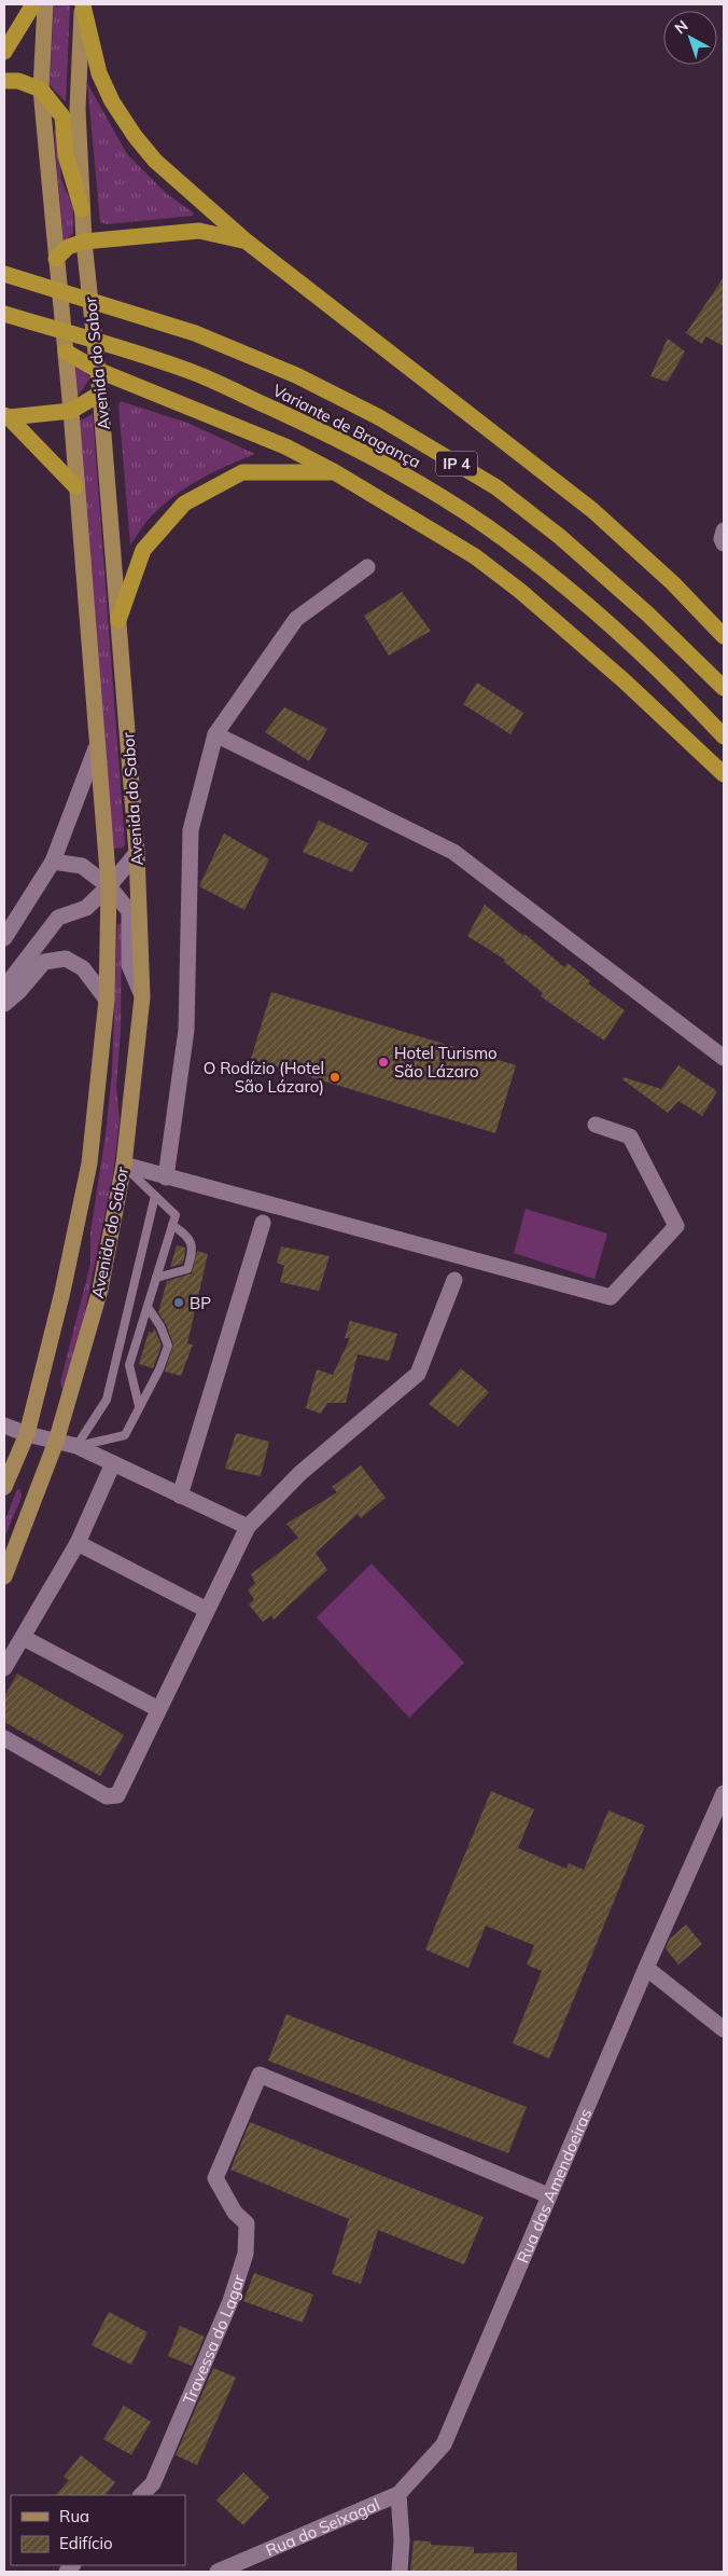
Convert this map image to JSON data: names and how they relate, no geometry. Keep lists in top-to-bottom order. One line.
{"streets":{"highway":["Variante de Bragança","IP 4"],"main road":["Avenida do Sabor"],"street":["Rua das Amendoeiras","Travessa do Lagar","Rua do Seixagal"]},"crossings":[["Rua das Amendoeiras","Travessa do Lagar"],["Rua das Amendoeiras","Rua do Seixagal"]],"places":["Hotel Turismo São Lázaro","O Rodízio (Hotel São Lázaro)","BP"],"legend":["Rua","Edifício"],"north":"top left"}
